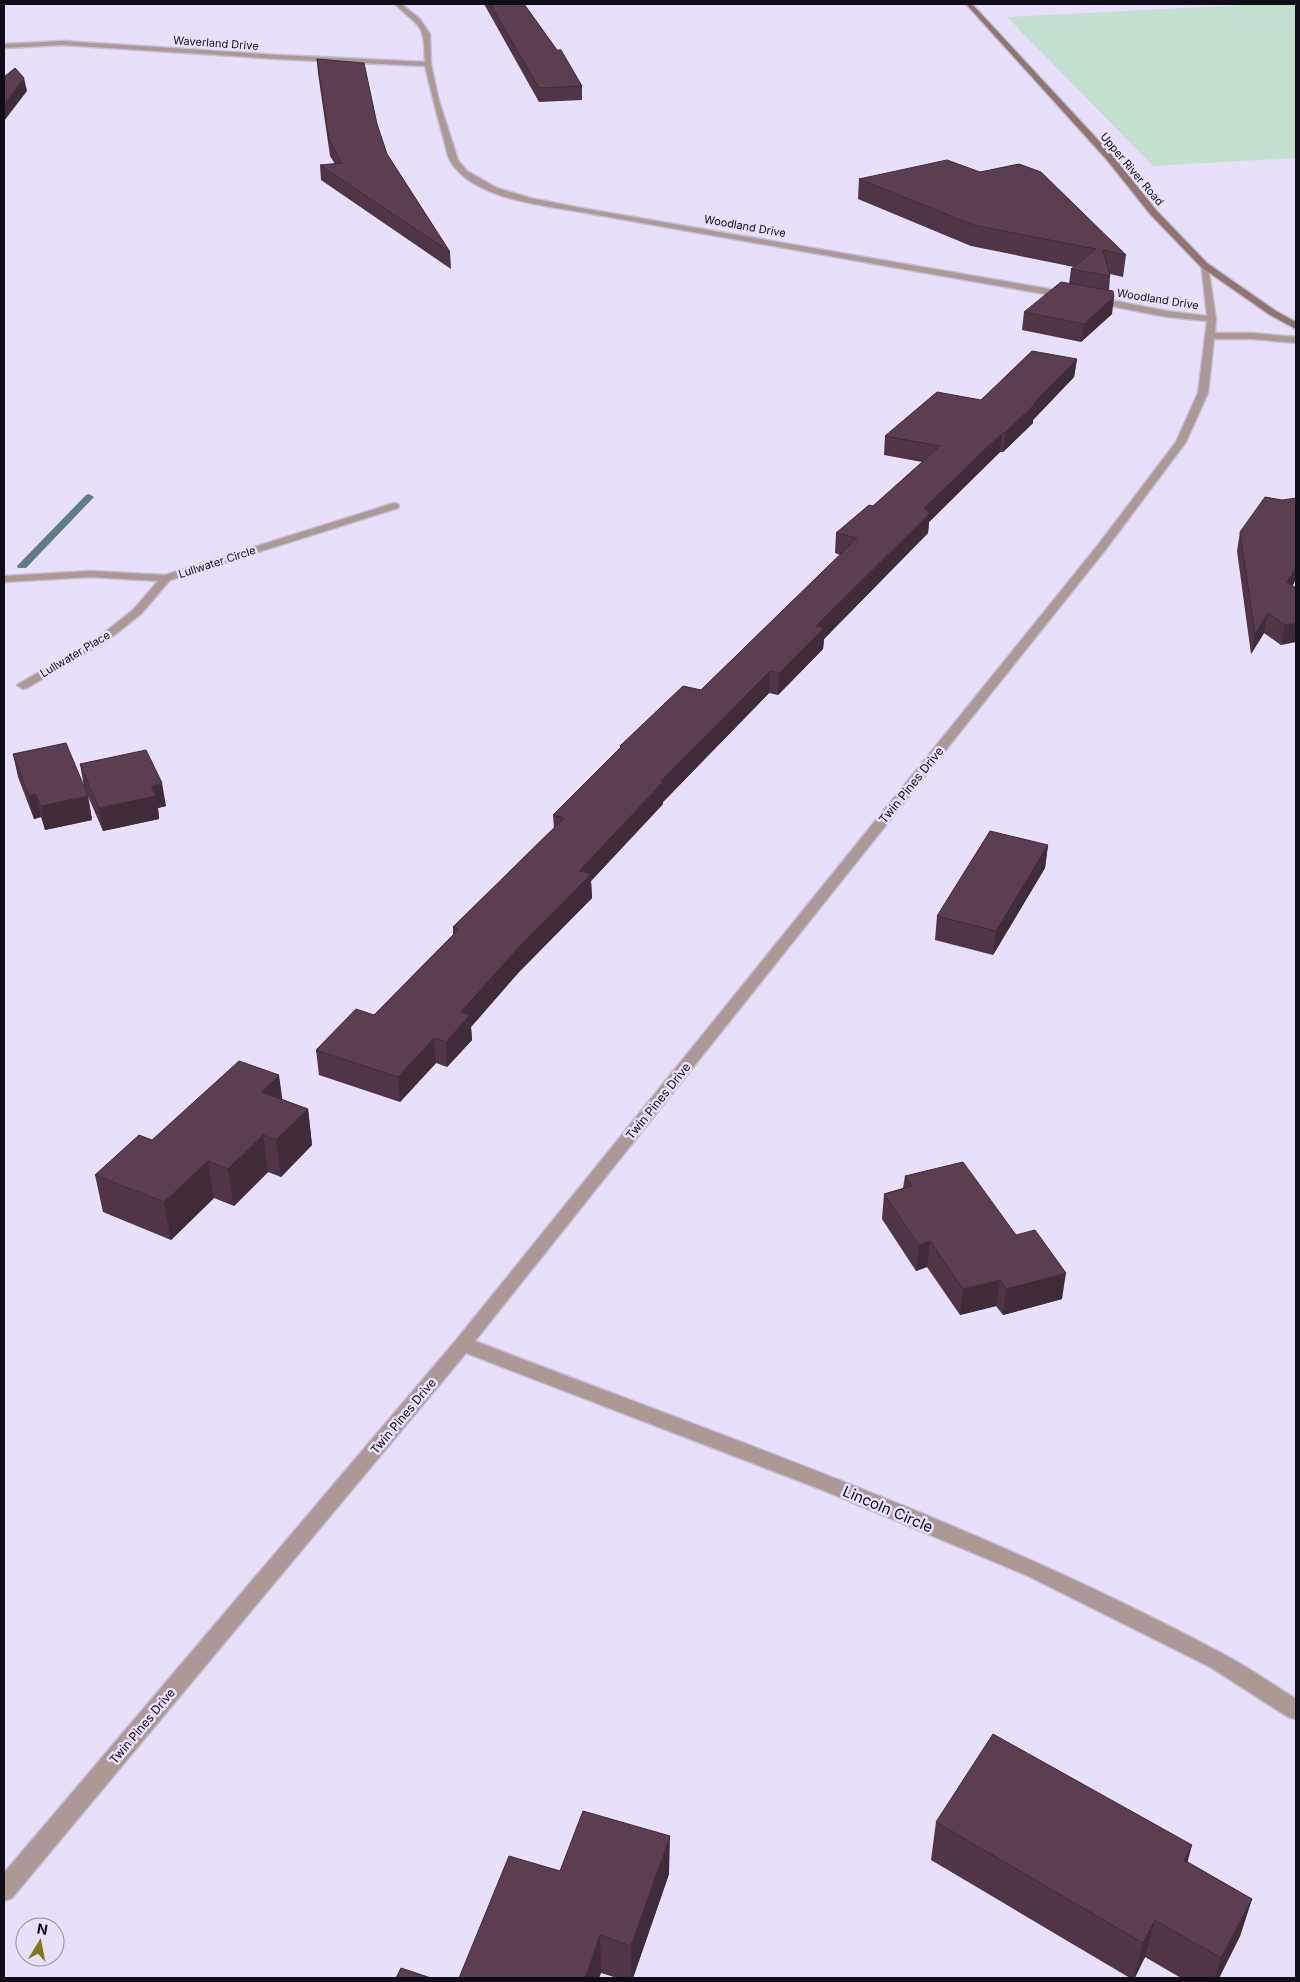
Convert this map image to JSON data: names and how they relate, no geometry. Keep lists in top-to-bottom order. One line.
{"streets":{"street":["Waverland Drive","Upper River Road","Woodland Drive","Lullwater Circle","Lullwater Place","Twin Pines Drive","Lincoln Circle"]},"crossings":[["Waverland Drive","Woodland Drive"],["Upper River Road","Twin Pines Drive"],["Woodland Drive","Twin Pines Drive"],["Lullwater Circle","Lullwater Place"],["Twin Pines Drive","Lincoln Circle"]],"north":"top"}
